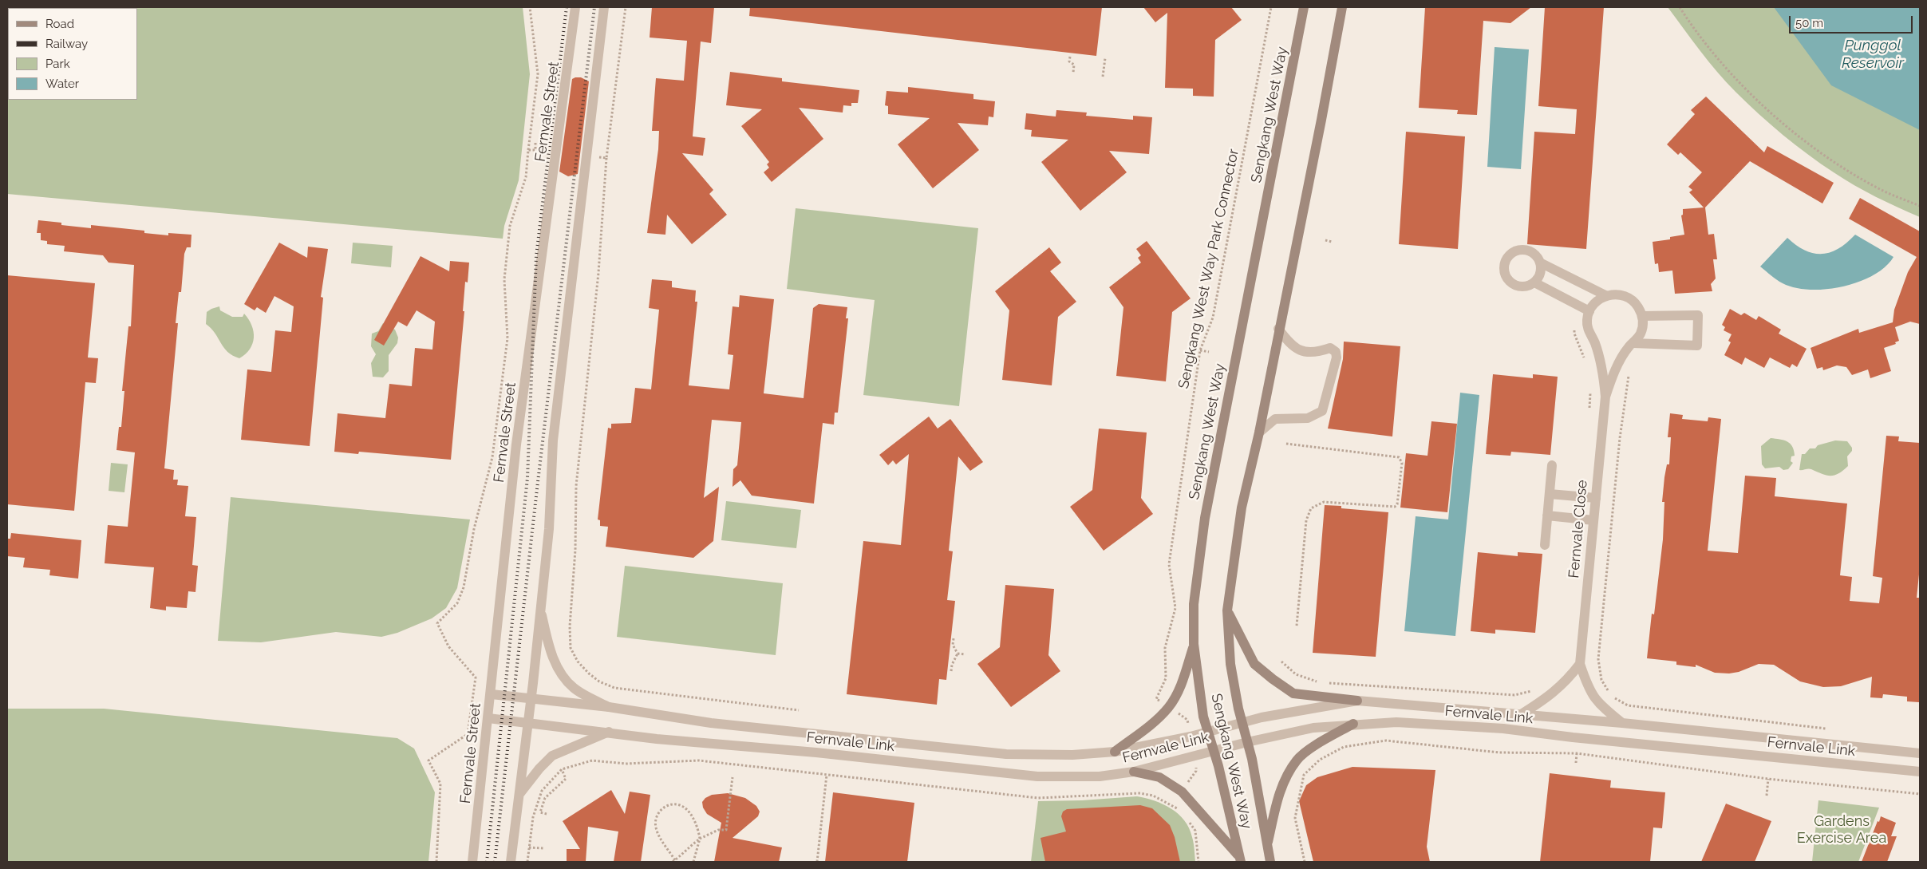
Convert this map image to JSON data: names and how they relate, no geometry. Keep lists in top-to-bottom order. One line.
{"streets":{"main road":["Sengkang West Way"],"street":["Fernvale Street","Fernvale Close","Fernvale Link"],"path":["Sengkang West Way Park Connector"]},"crossings":[["Fernvale Street","Fernvale Link"],["Sengkang West Way","Fernvale Link"],["Fernvale Close","Fernvale Link"]],"water":["Punggol Reservoir"],"parks":["Gardens Exercise Area"],"legend":["Road","Railway","Park","Water"],"scale_bar":"50 m"}
